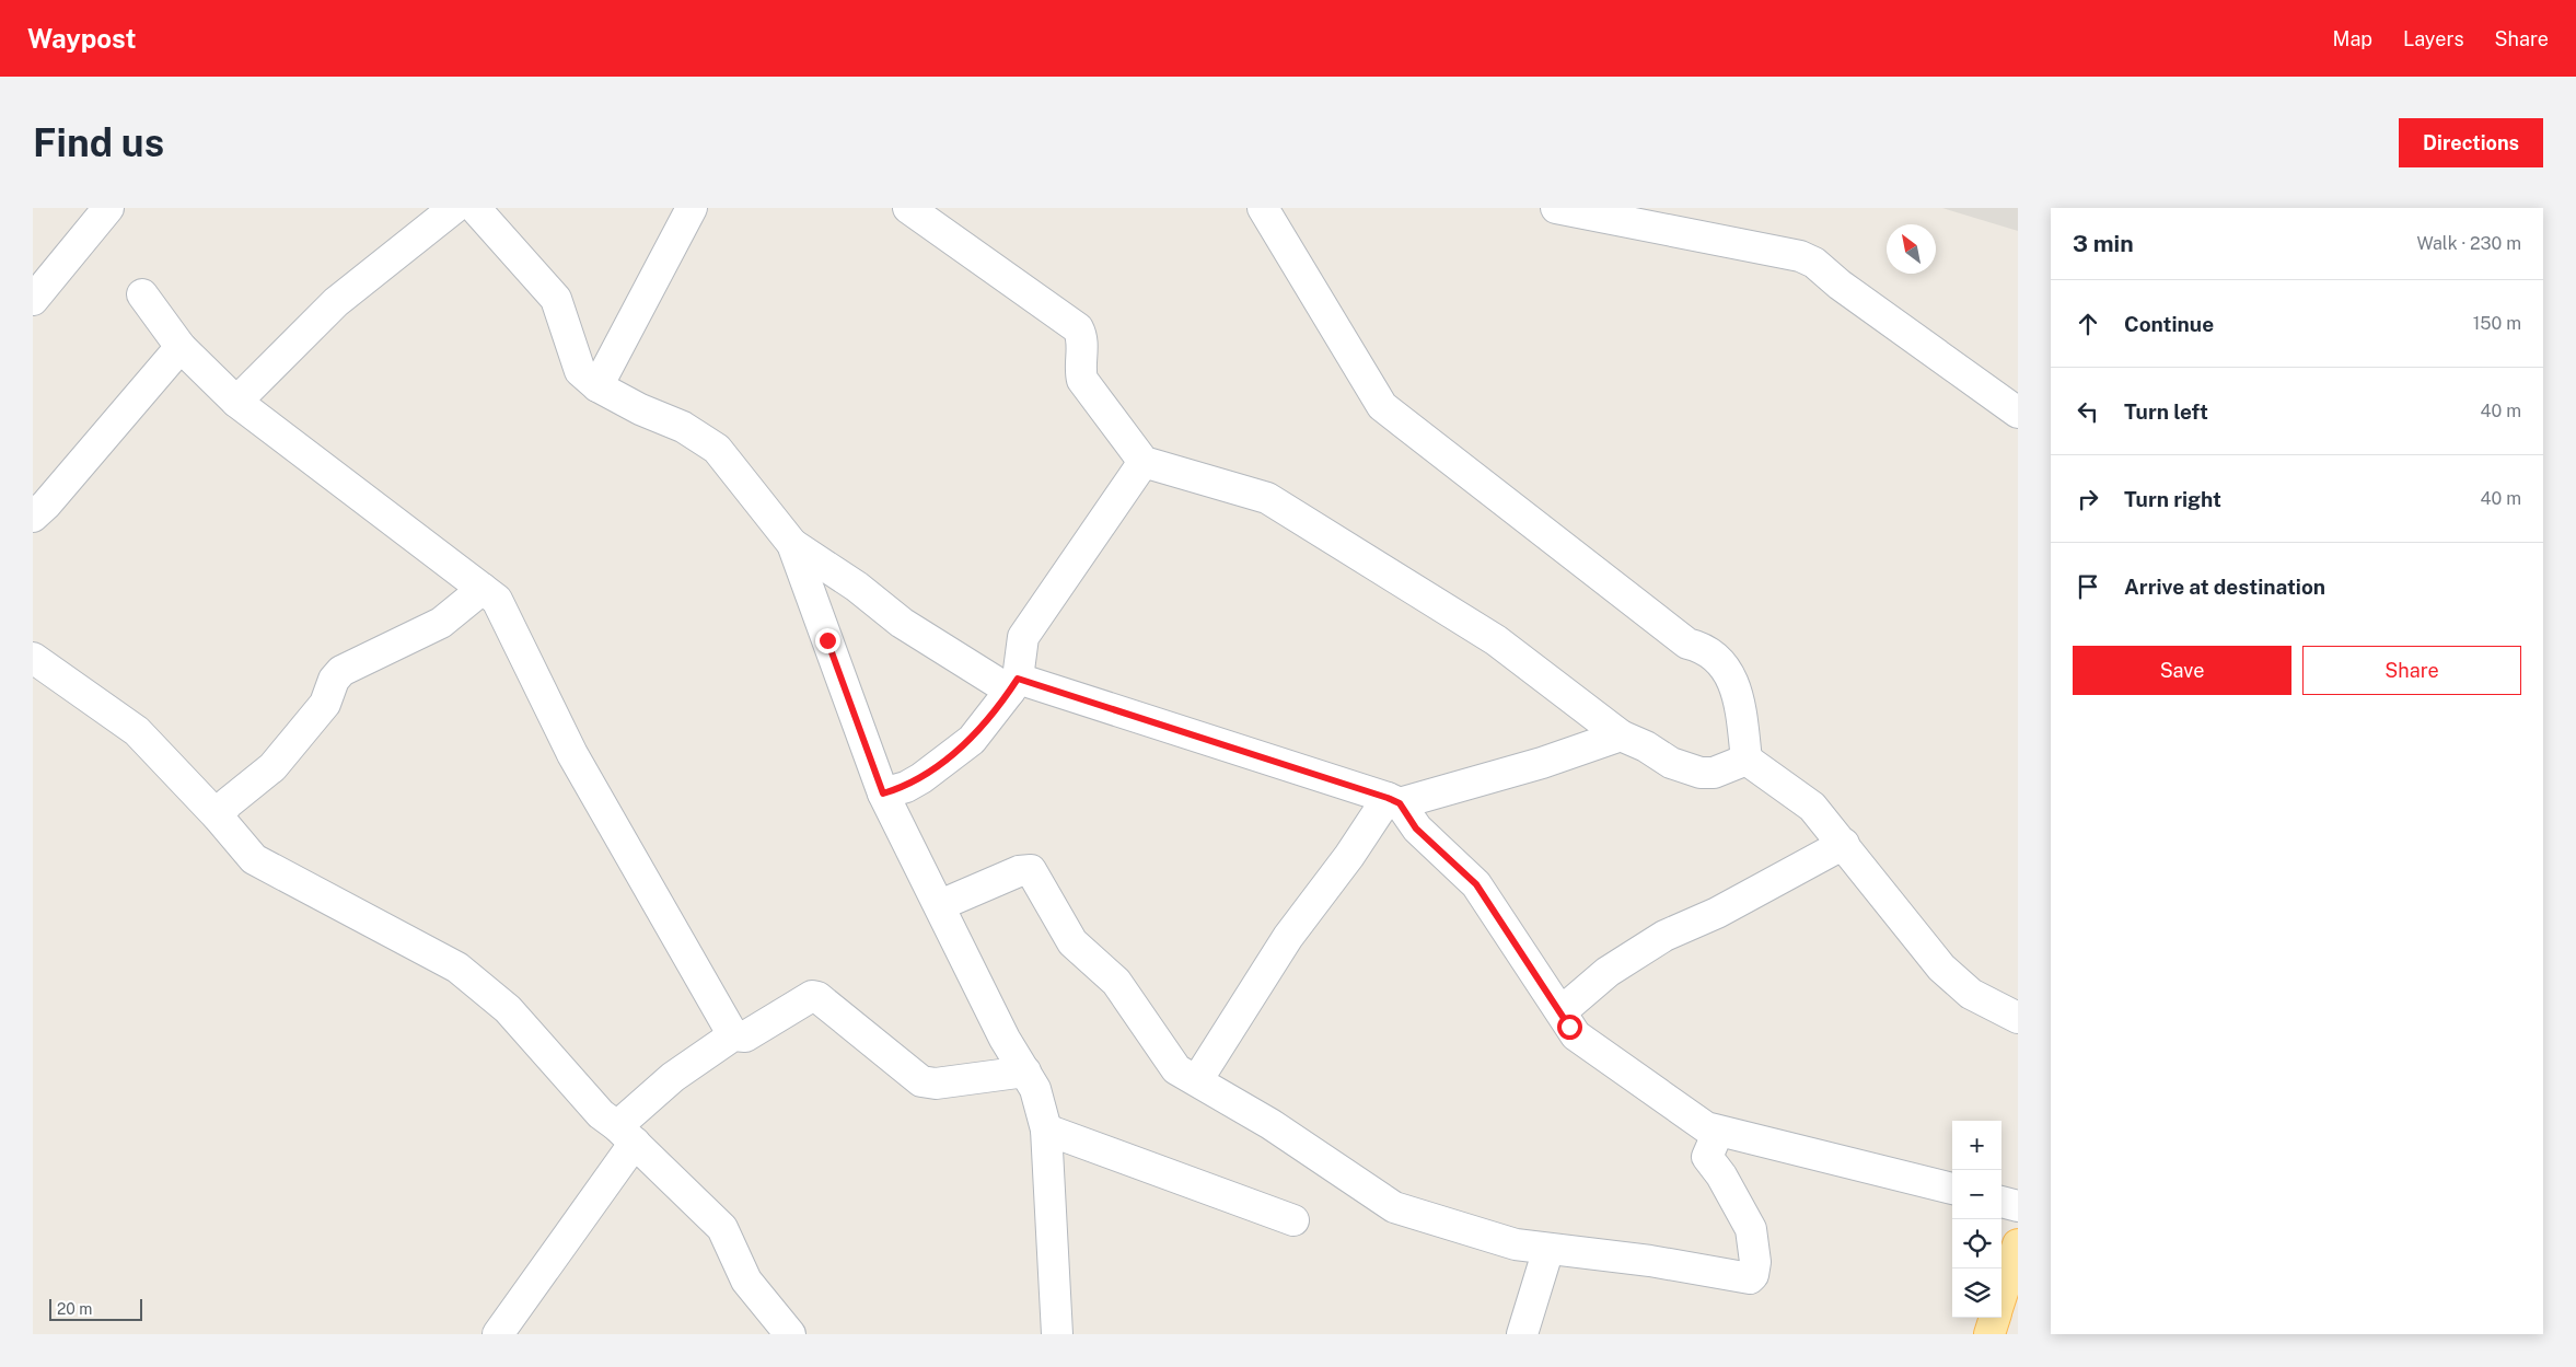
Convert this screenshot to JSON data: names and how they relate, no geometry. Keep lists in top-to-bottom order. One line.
{"scale_bar":"20 m","north":"top left","page":{"header":"Waypost","nav":["Map","Layers","Share"],"buttons":["Directions",["Save","Share"]],"title":"Find us","heading":["3 min","Walk · 230 m"],"list":[["Continue","150 m"],["Turn left","40 m"],["Turn right","40 m"],"Arrive at destination"],"map_buttons":["+","−"],"scale":"20 m"}}
